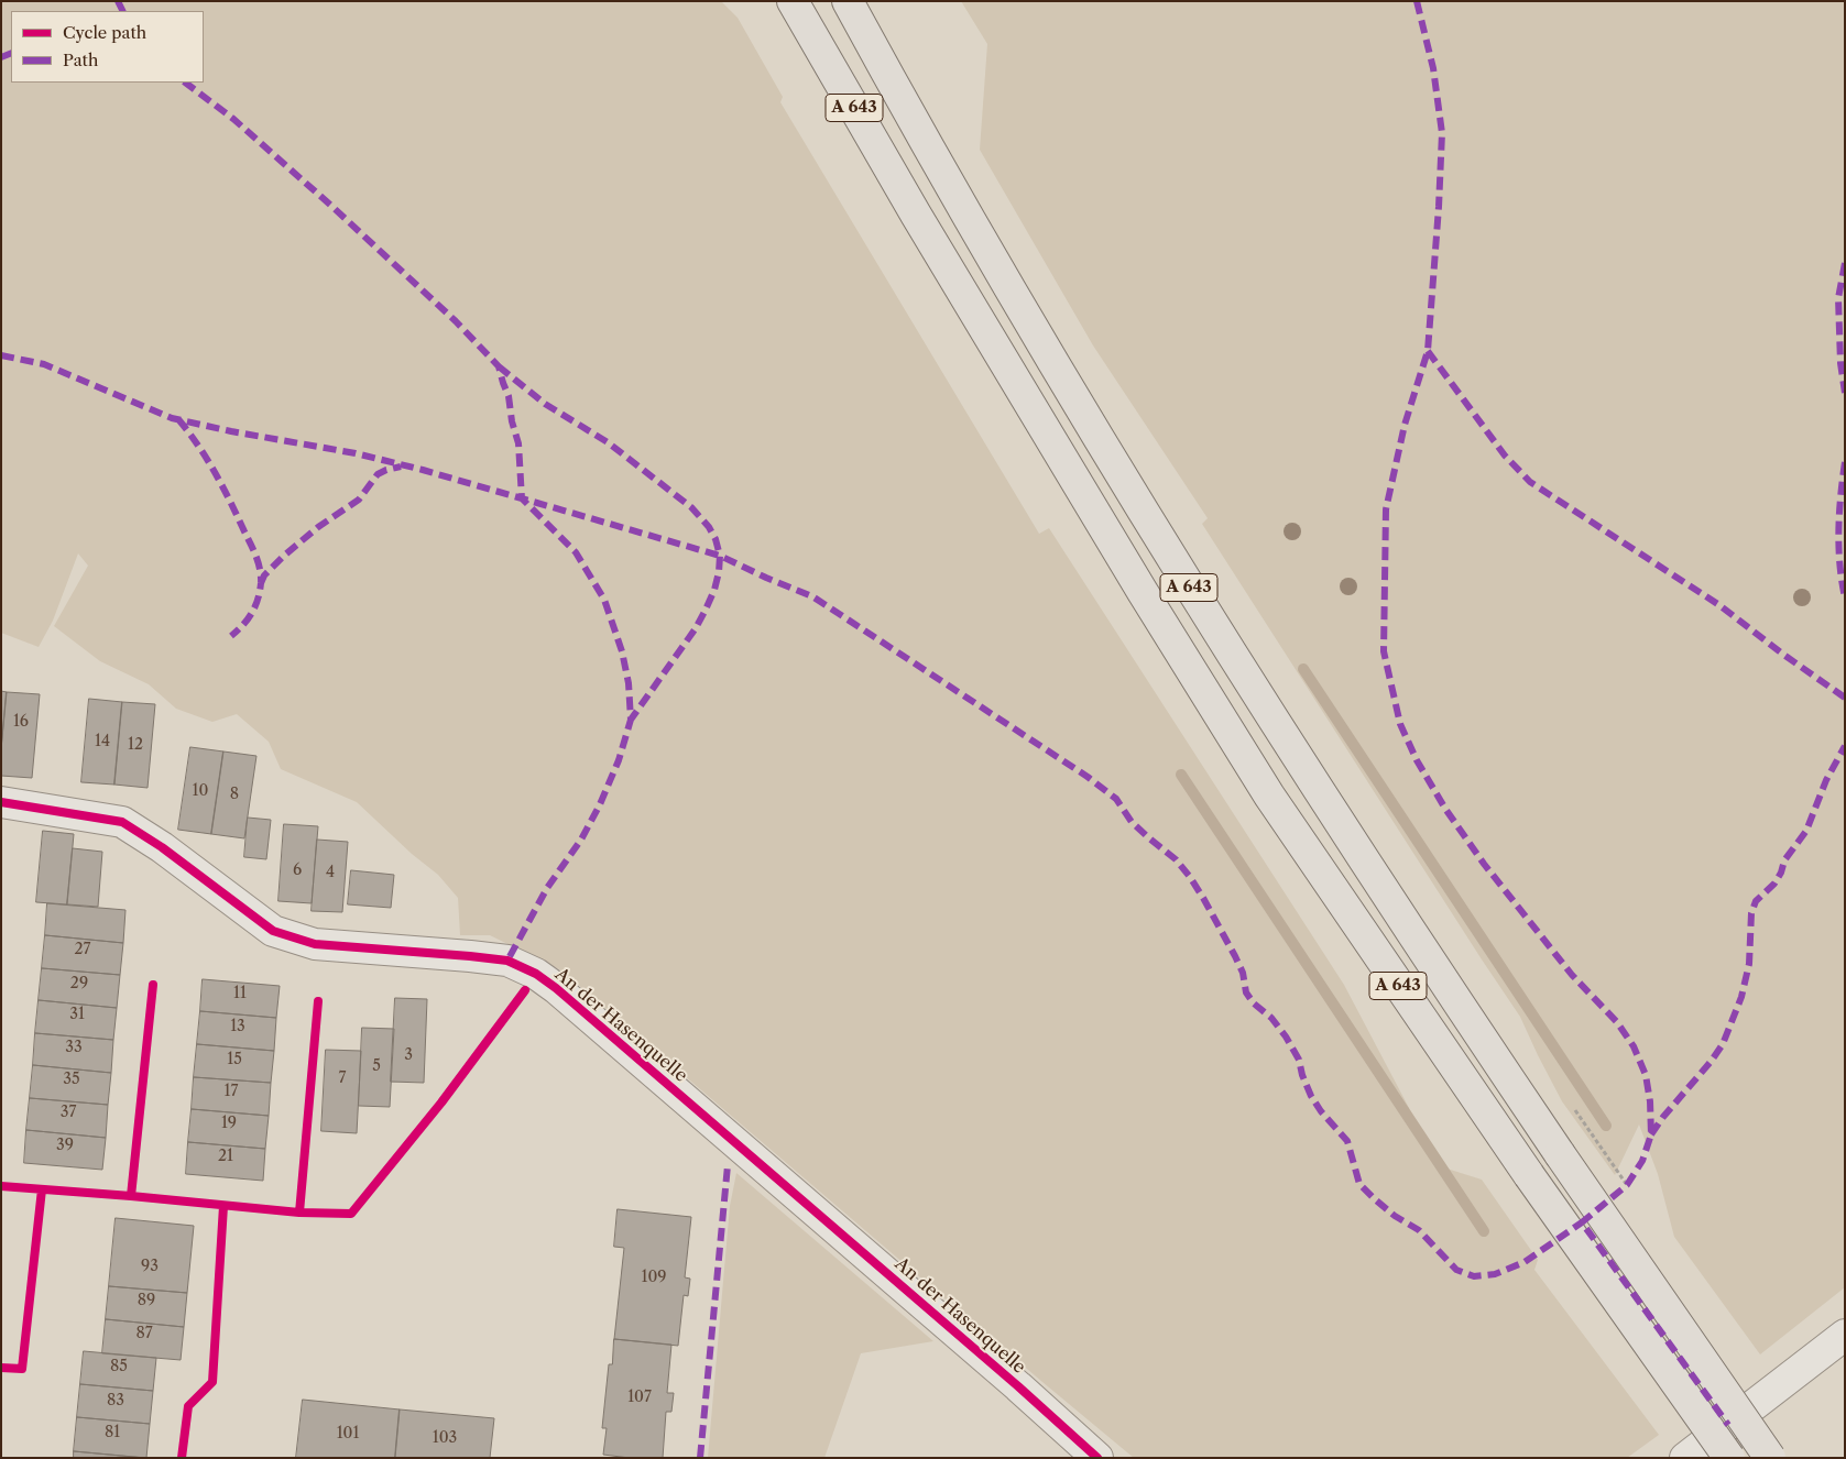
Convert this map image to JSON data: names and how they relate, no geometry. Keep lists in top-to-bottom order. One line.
{"streets":{"highway":["A 643"],"street":["An der Hasenquelle"]},"house_numbers":["16","14","12","10","8","6","4","27","29","11","31","13","33","3","15","5","7","35","17","37","19","39","21","93","109","89","87","85","107","83","81","101","103"],"legend":["Cycle path","Path"]}
